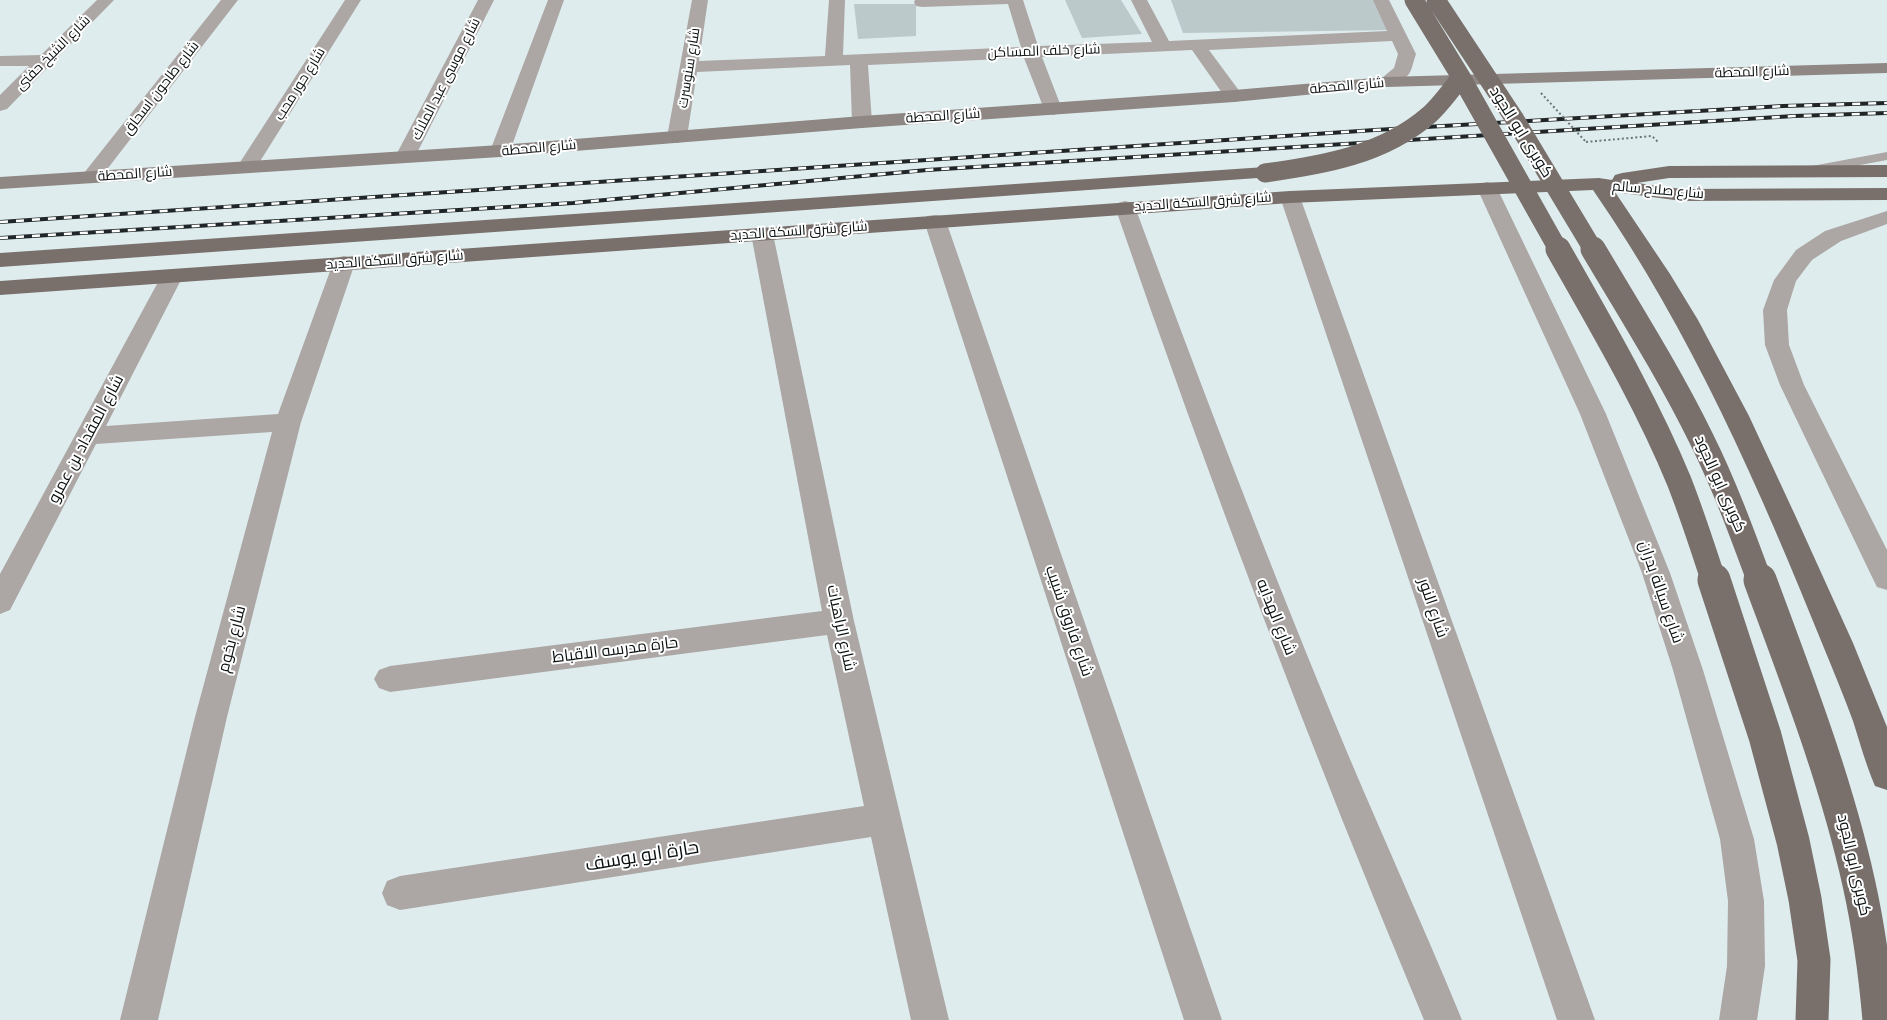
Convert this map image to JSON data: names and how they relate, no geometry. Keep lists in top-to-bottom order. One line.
{"streets":{"main road":["شارع المحطة","كوبرى ابو الجود","شارع صلاح سالم","شارع شرق السكة الحديد"],"street":["شارع خلف المساكن","شارع الشيخ حفنى","شارع سنوسرت","شارع موسى عبد الملاك","شارع حور محب","شارع طاحون اسحاق","شارع المقداد بن عمرو","شارع سيالة بدران","شارع النور","شارع الهدايه","شارع فاروق شبيب","شارع الراهبات","شارع بخوم","حارة مدرسه الاقباط","حارة ابو يوسف"]},"crossings":[["شارع خلف المساكن","شارع سنوسرت"],["شارع سنوسرت","شارع المحطة"],["شارع المحطة","شارع موسى عبد الملاك"],["شارع المحطة","شارع حور محب"],["شارع المحطة","شارع طاحون اسحاق"],["شارع صلاح سالم","شارع شرق السكة الحديد"],["شارع شرق السكة الحديد","شارع المقداد بن عمرو"],["شارع شرق السكة الحديد","شارع سيالة بدران"],["شارع شرق السكة الحديد","شارع النور"],["شارع شرق السكة الحديد","شارع الهدايه"],["شارع شرق السكة الحديد","شارع فاروق شبيب"],["شارع شرق السكة الحديد","شارع الراهبات"],["شارع شرق السكة الحديد","شارع بخوم"],["شارع الراهبات","حارة مدرسه الاقباط"],["شارع الراهبات","حارة ابو يوسف"]]}
